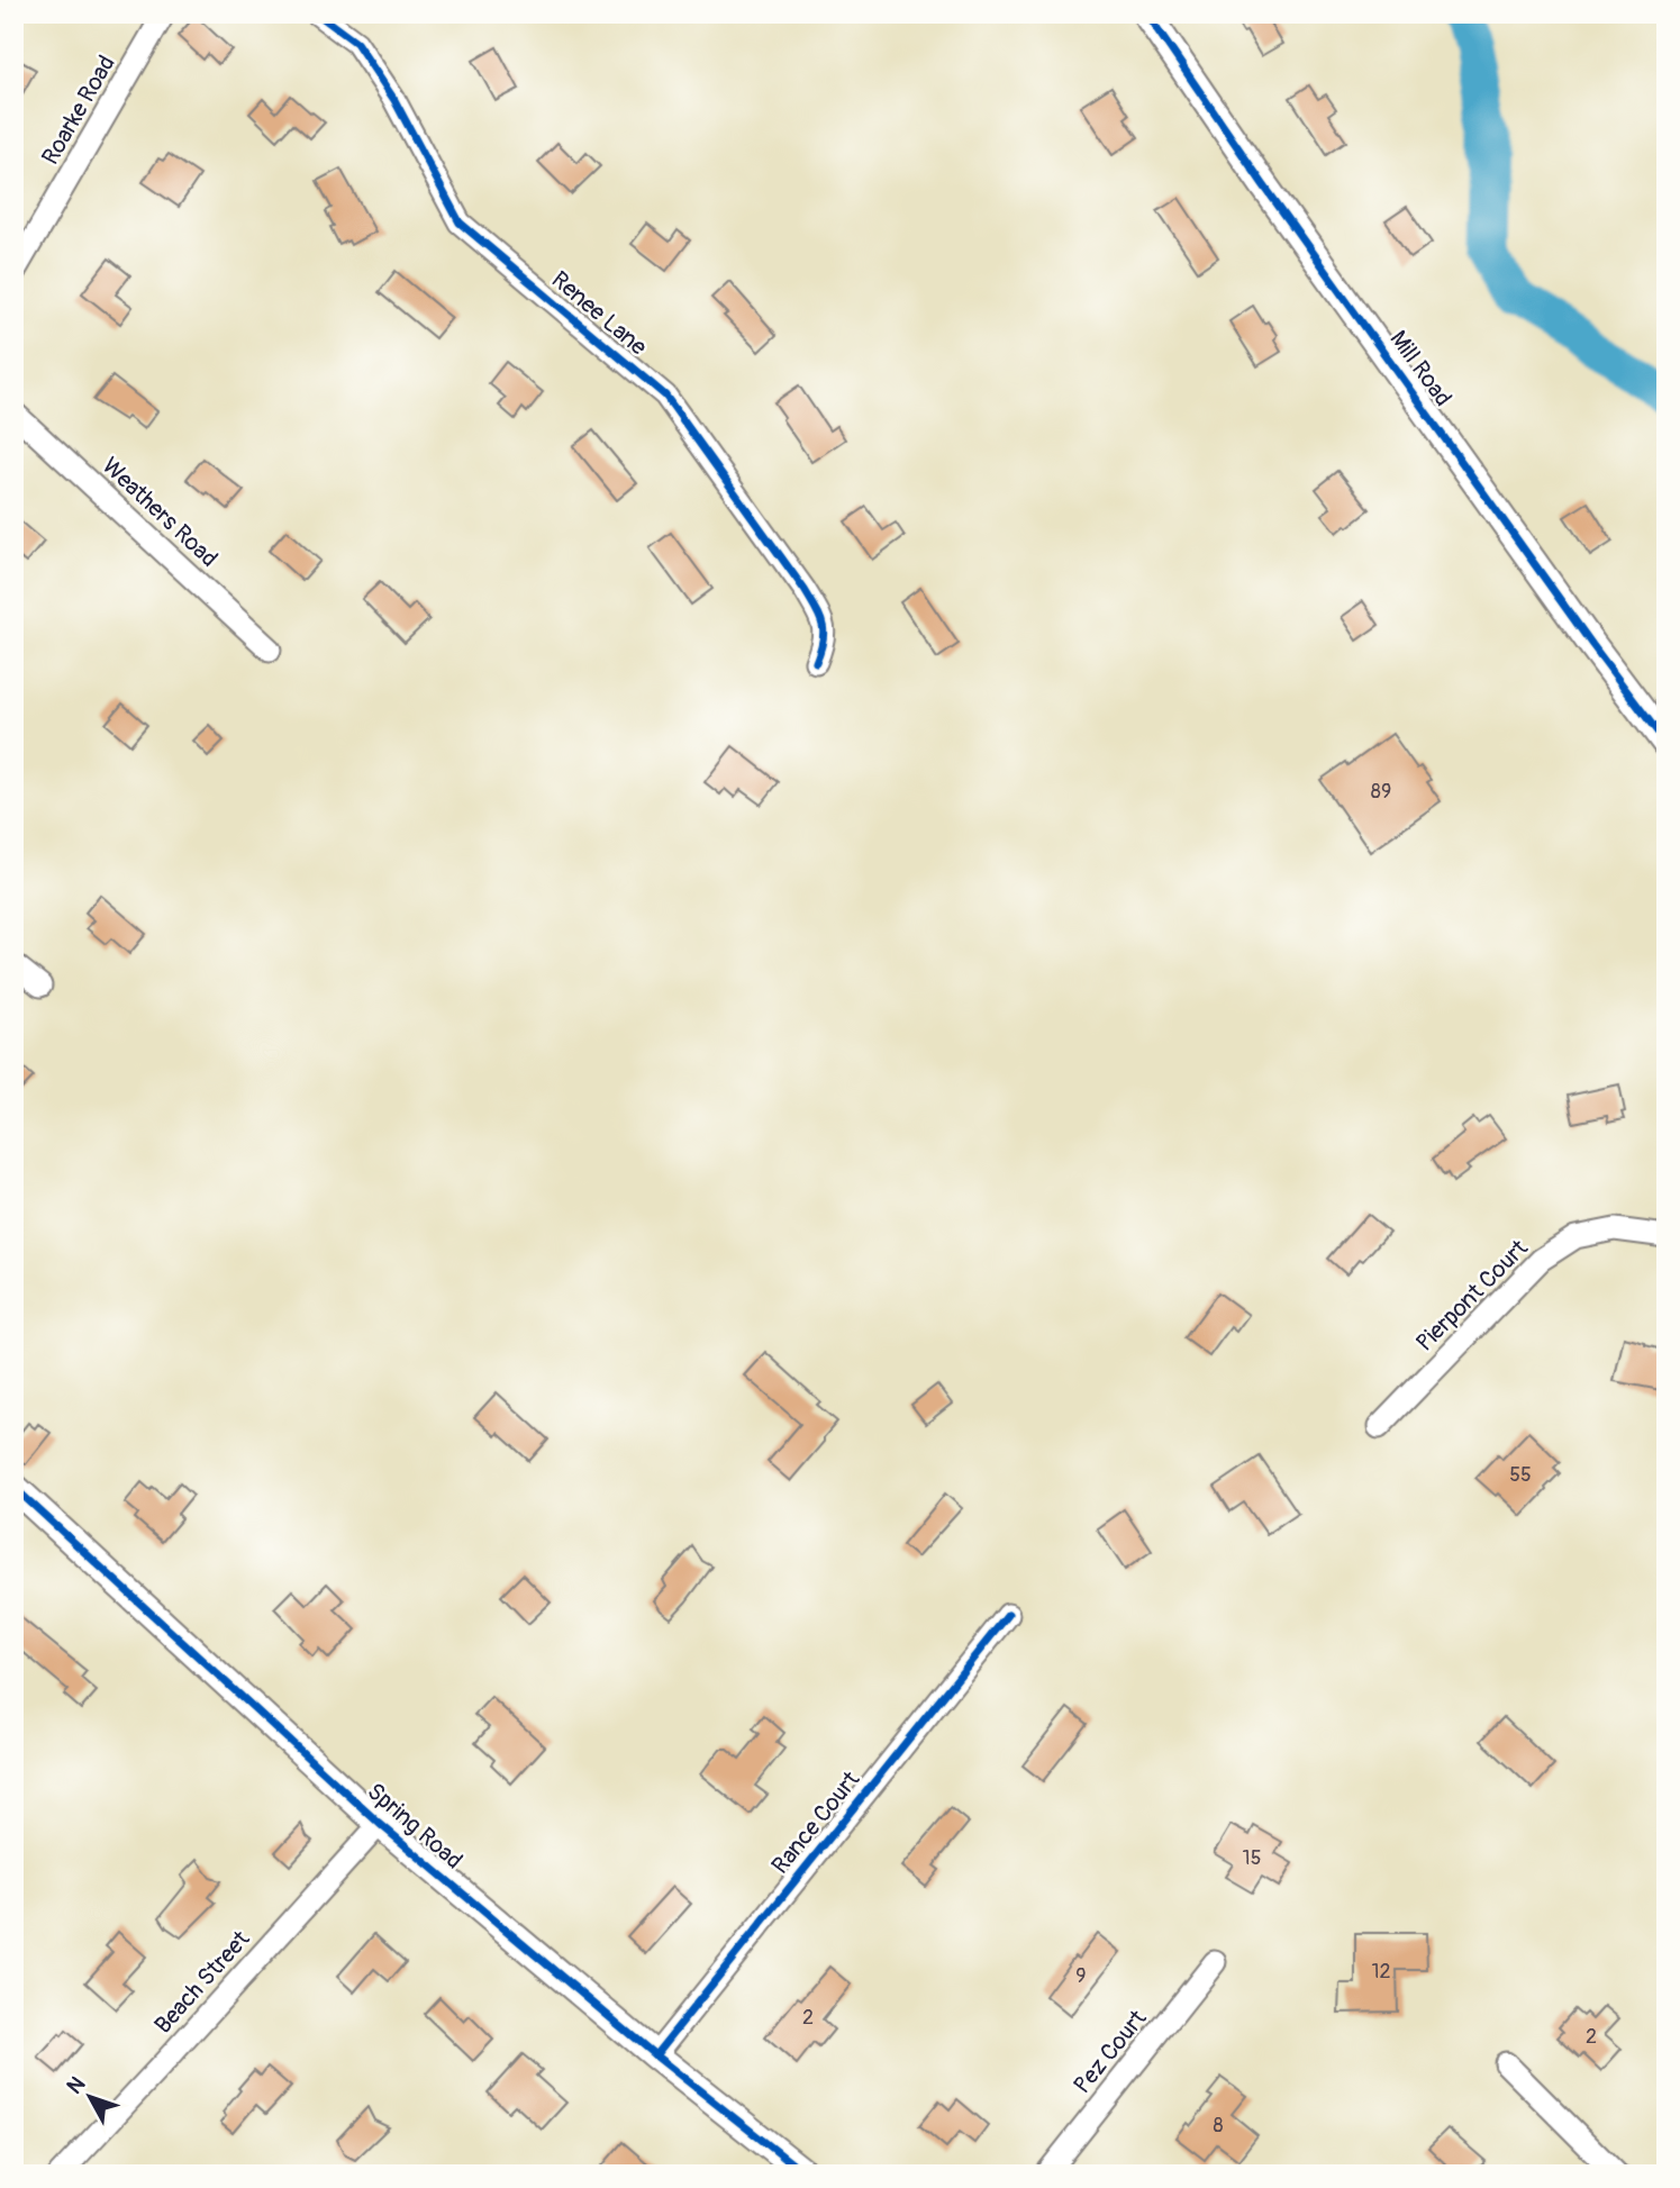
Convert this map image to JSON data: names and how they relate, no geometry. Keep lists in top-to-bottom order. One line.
{"streets":{"street":["Roarke Road","Renee Lane","Mill Road","Weathers Road","Pierpont Court","Rance Court","Spring Road","Beach Street","Pez Court"]},"crossings":[["Rance Court","Spring Road"],["Spring Road","Beach Street"]],"house_numbers":["89","55","15","12","9","2","2","8"],"north":"top left"}
